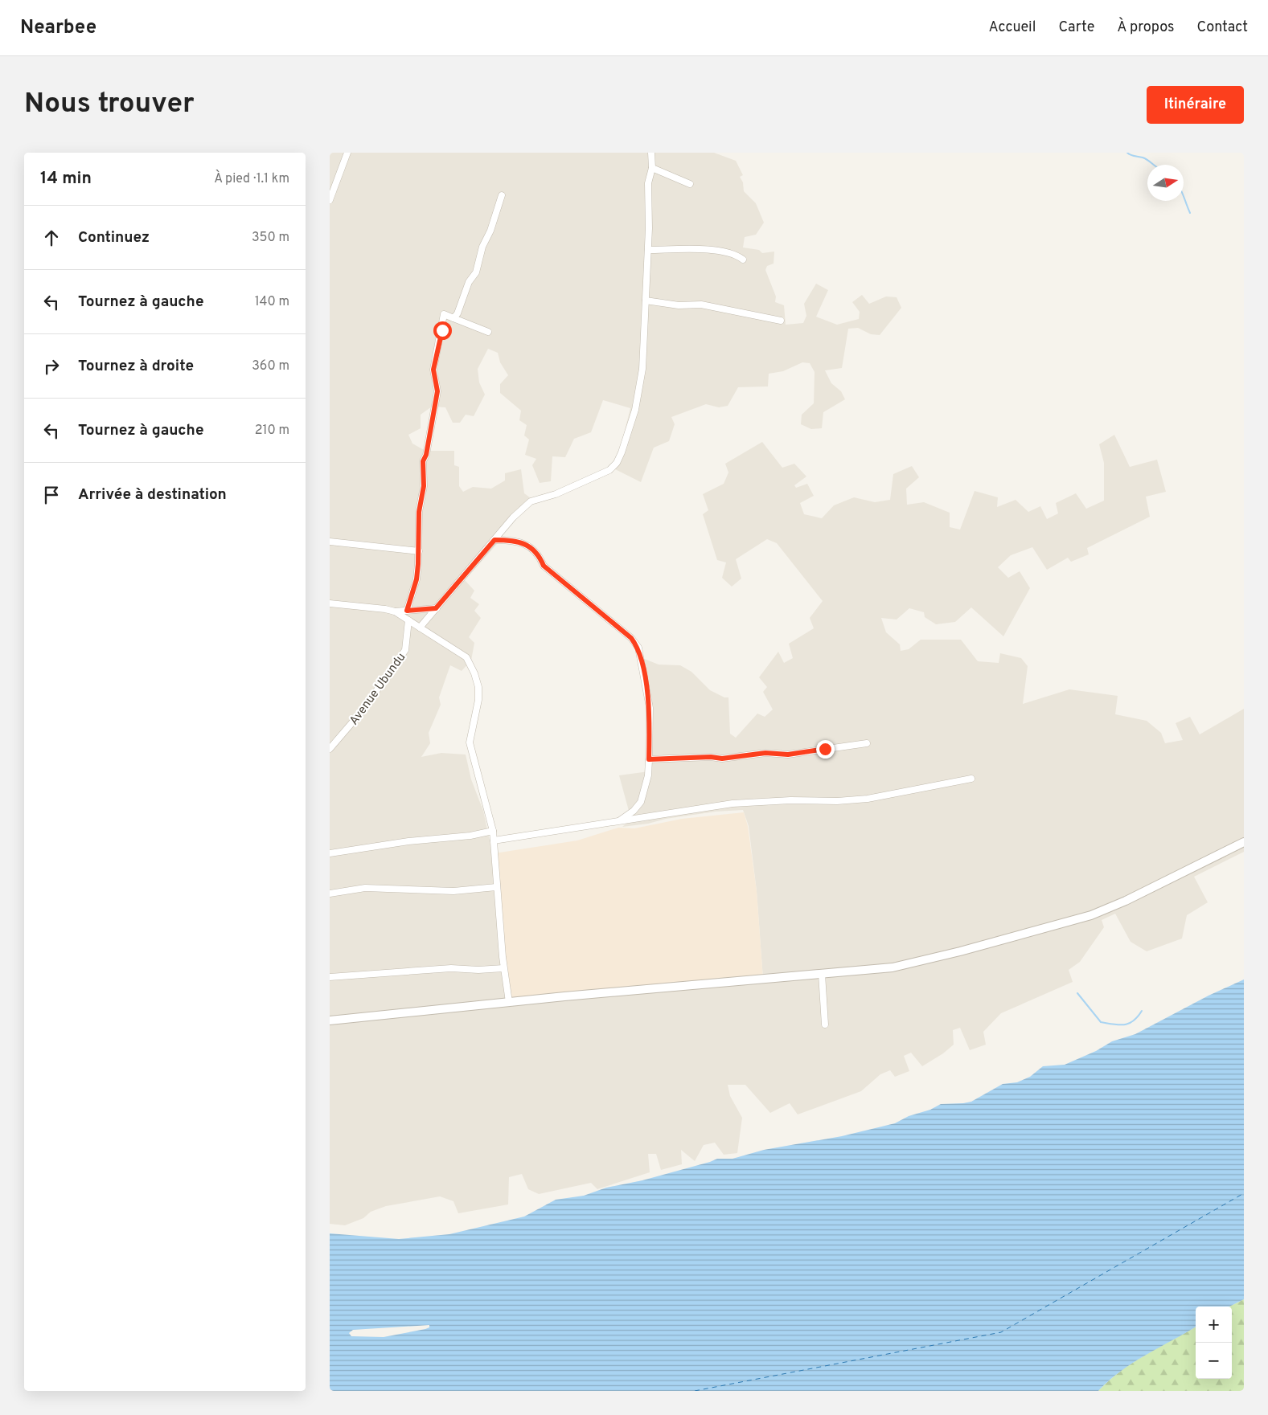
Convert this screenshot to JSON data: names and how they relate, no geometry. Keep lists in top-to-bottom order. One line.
{"streets":{"street":["Avenue Ubundu"]},"north":"right","page":{"header":"Nearbee","nav":["Accueil","Carte","À propos","Contact"],"buttons":"Itinéraire","title":"Nous trouver","heading":["14 min","À pied · 1.1 km"],"list":[["Continuez","350 m"],["Tournez à gauche","140 m"],["Tournez à droite","360 m"],["Tournez à gauche","210 m"],"Arrivée à destination"],"map_buttons":["+","−"]}}
